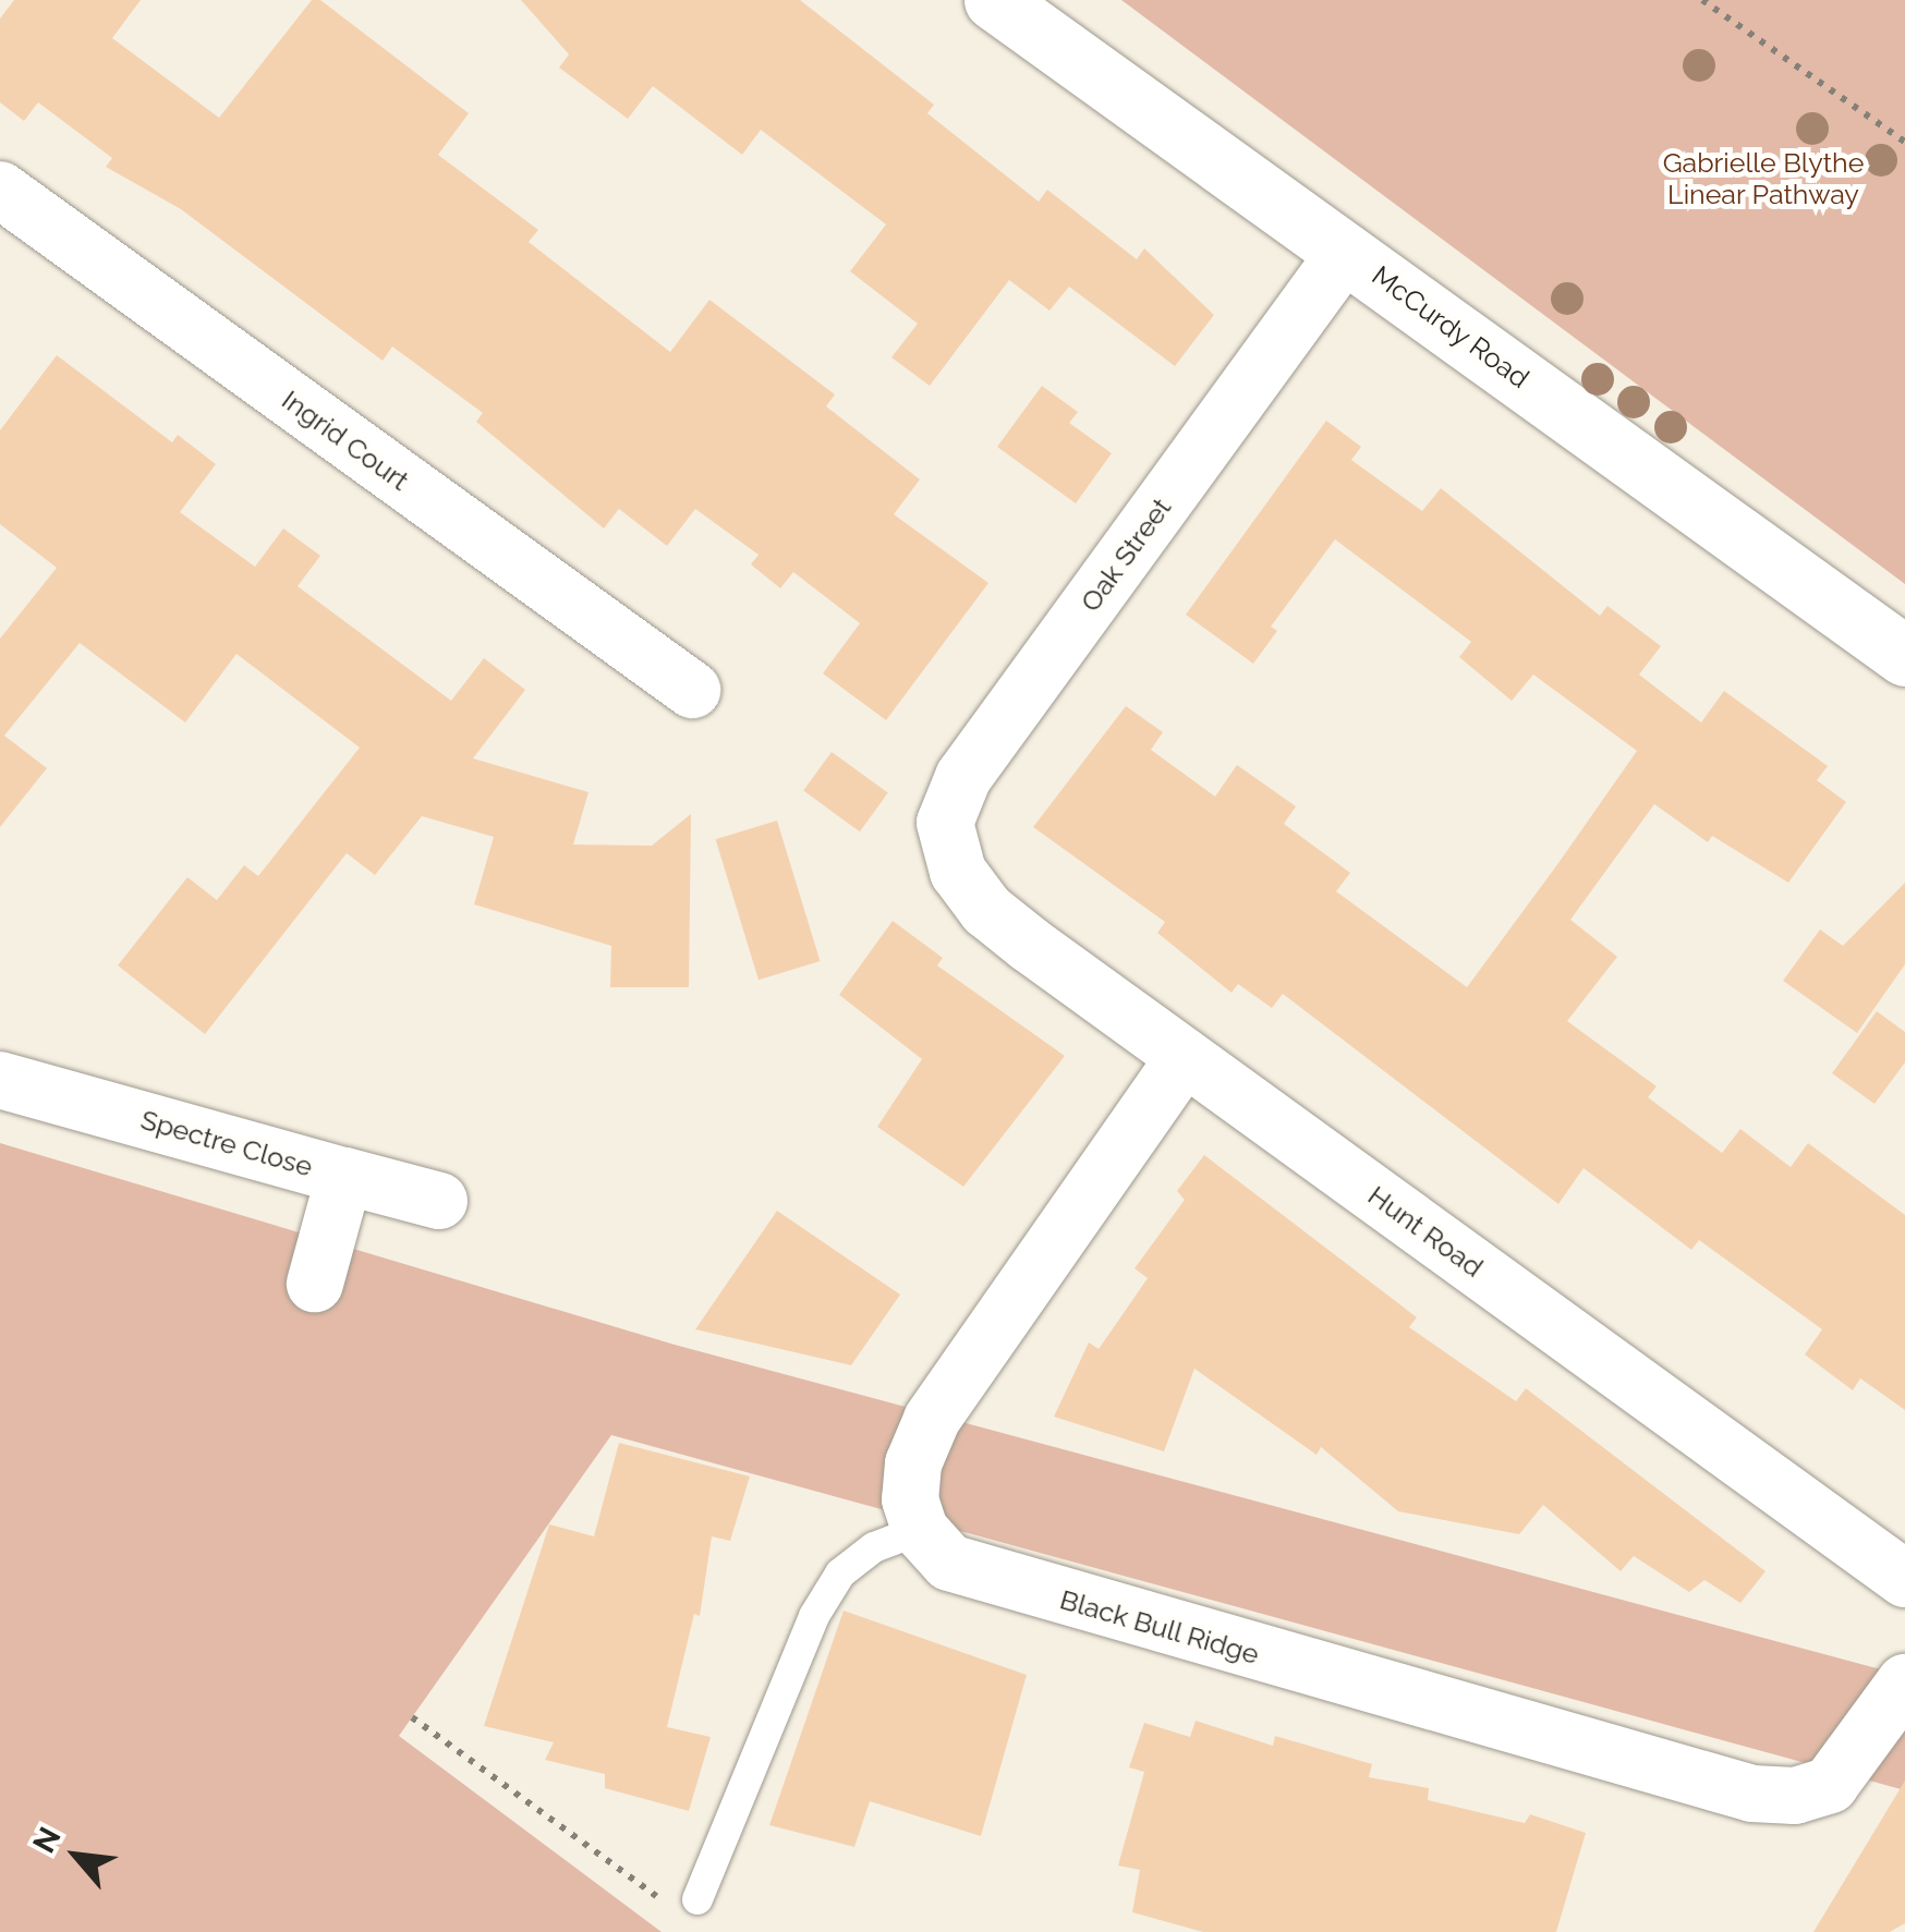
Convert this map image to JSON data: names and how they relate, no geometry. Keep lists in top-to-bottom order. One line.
{"streets":{"main road":["McCurdy Road"],"street":["Ingrid Court","Oak Street","Spectre Close","Hunt Road","Black Bull Ridge"]},"crossings":[["McCurdy Road","Oak Street"],["Oak Street","Hunt Road"]],"parks":["Gabrielle Blythe Linear Pathway"],"north":"top left"}
